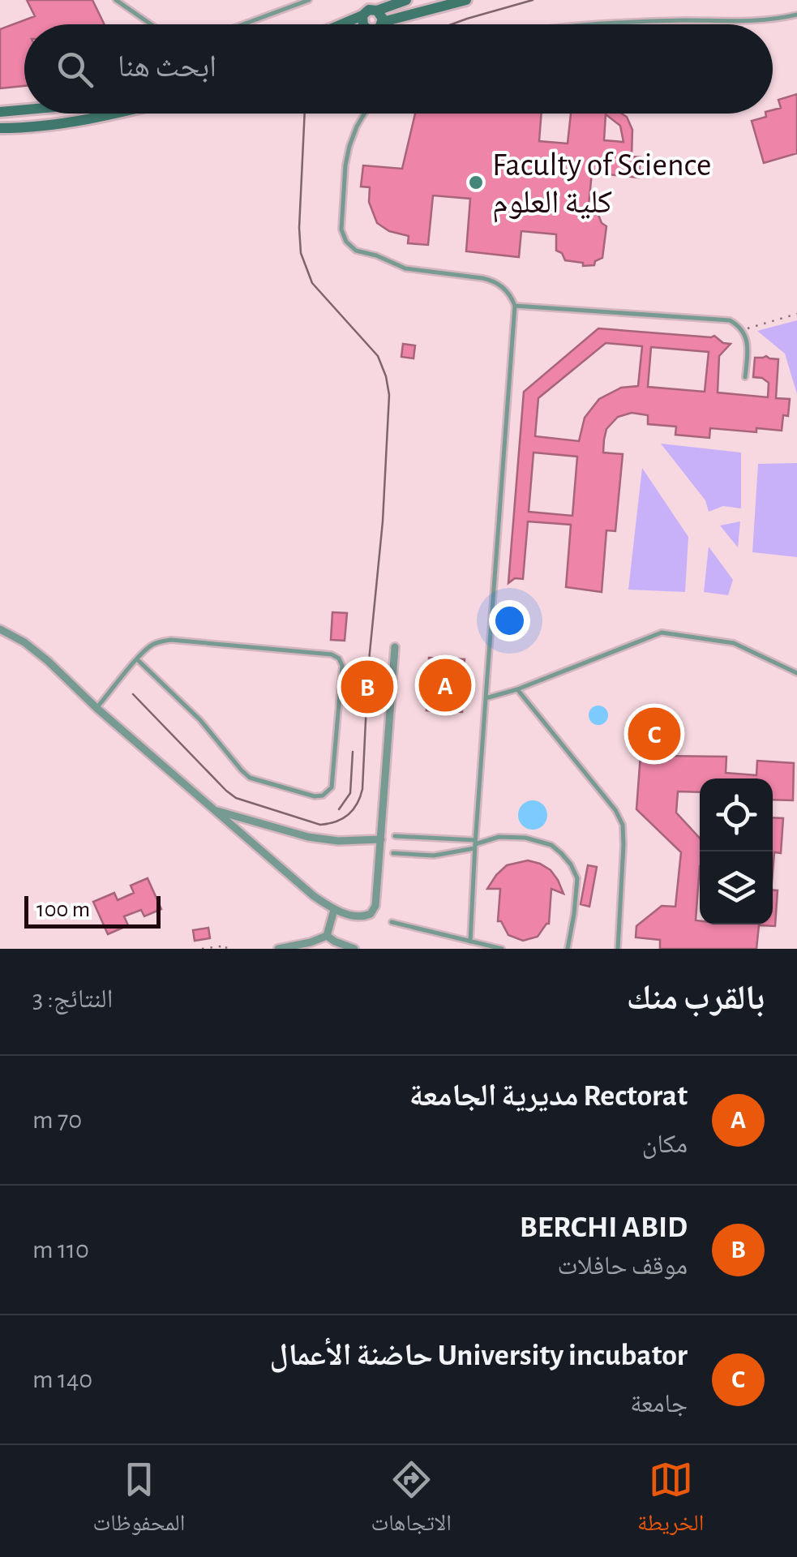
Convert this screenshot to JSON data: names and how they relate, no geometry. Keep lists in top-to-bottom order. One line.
{"places":["Faculty of Science كلية العلوم"],"scale_bar":"100 m","page":{"search":"ابحث هنا","pins":["A","B","C"],"scale":"100 m","heading":["بالقرب منك","النتائج: 3"],"list":[{"mark":"A","name":"Rectorat مديرية الجامعة","note":"مكان","value":"70 m"},{"mark":"B","name":"BERCHI ABID","note":"موقف حافلات","value":"110 m"},{"mark":"C","name":"University incubator حاضنة الأعمال","note":"جامعة","value":"140 m"}],"nav":["الخريطة","الاتجاهات","المحفوظات"]}}
